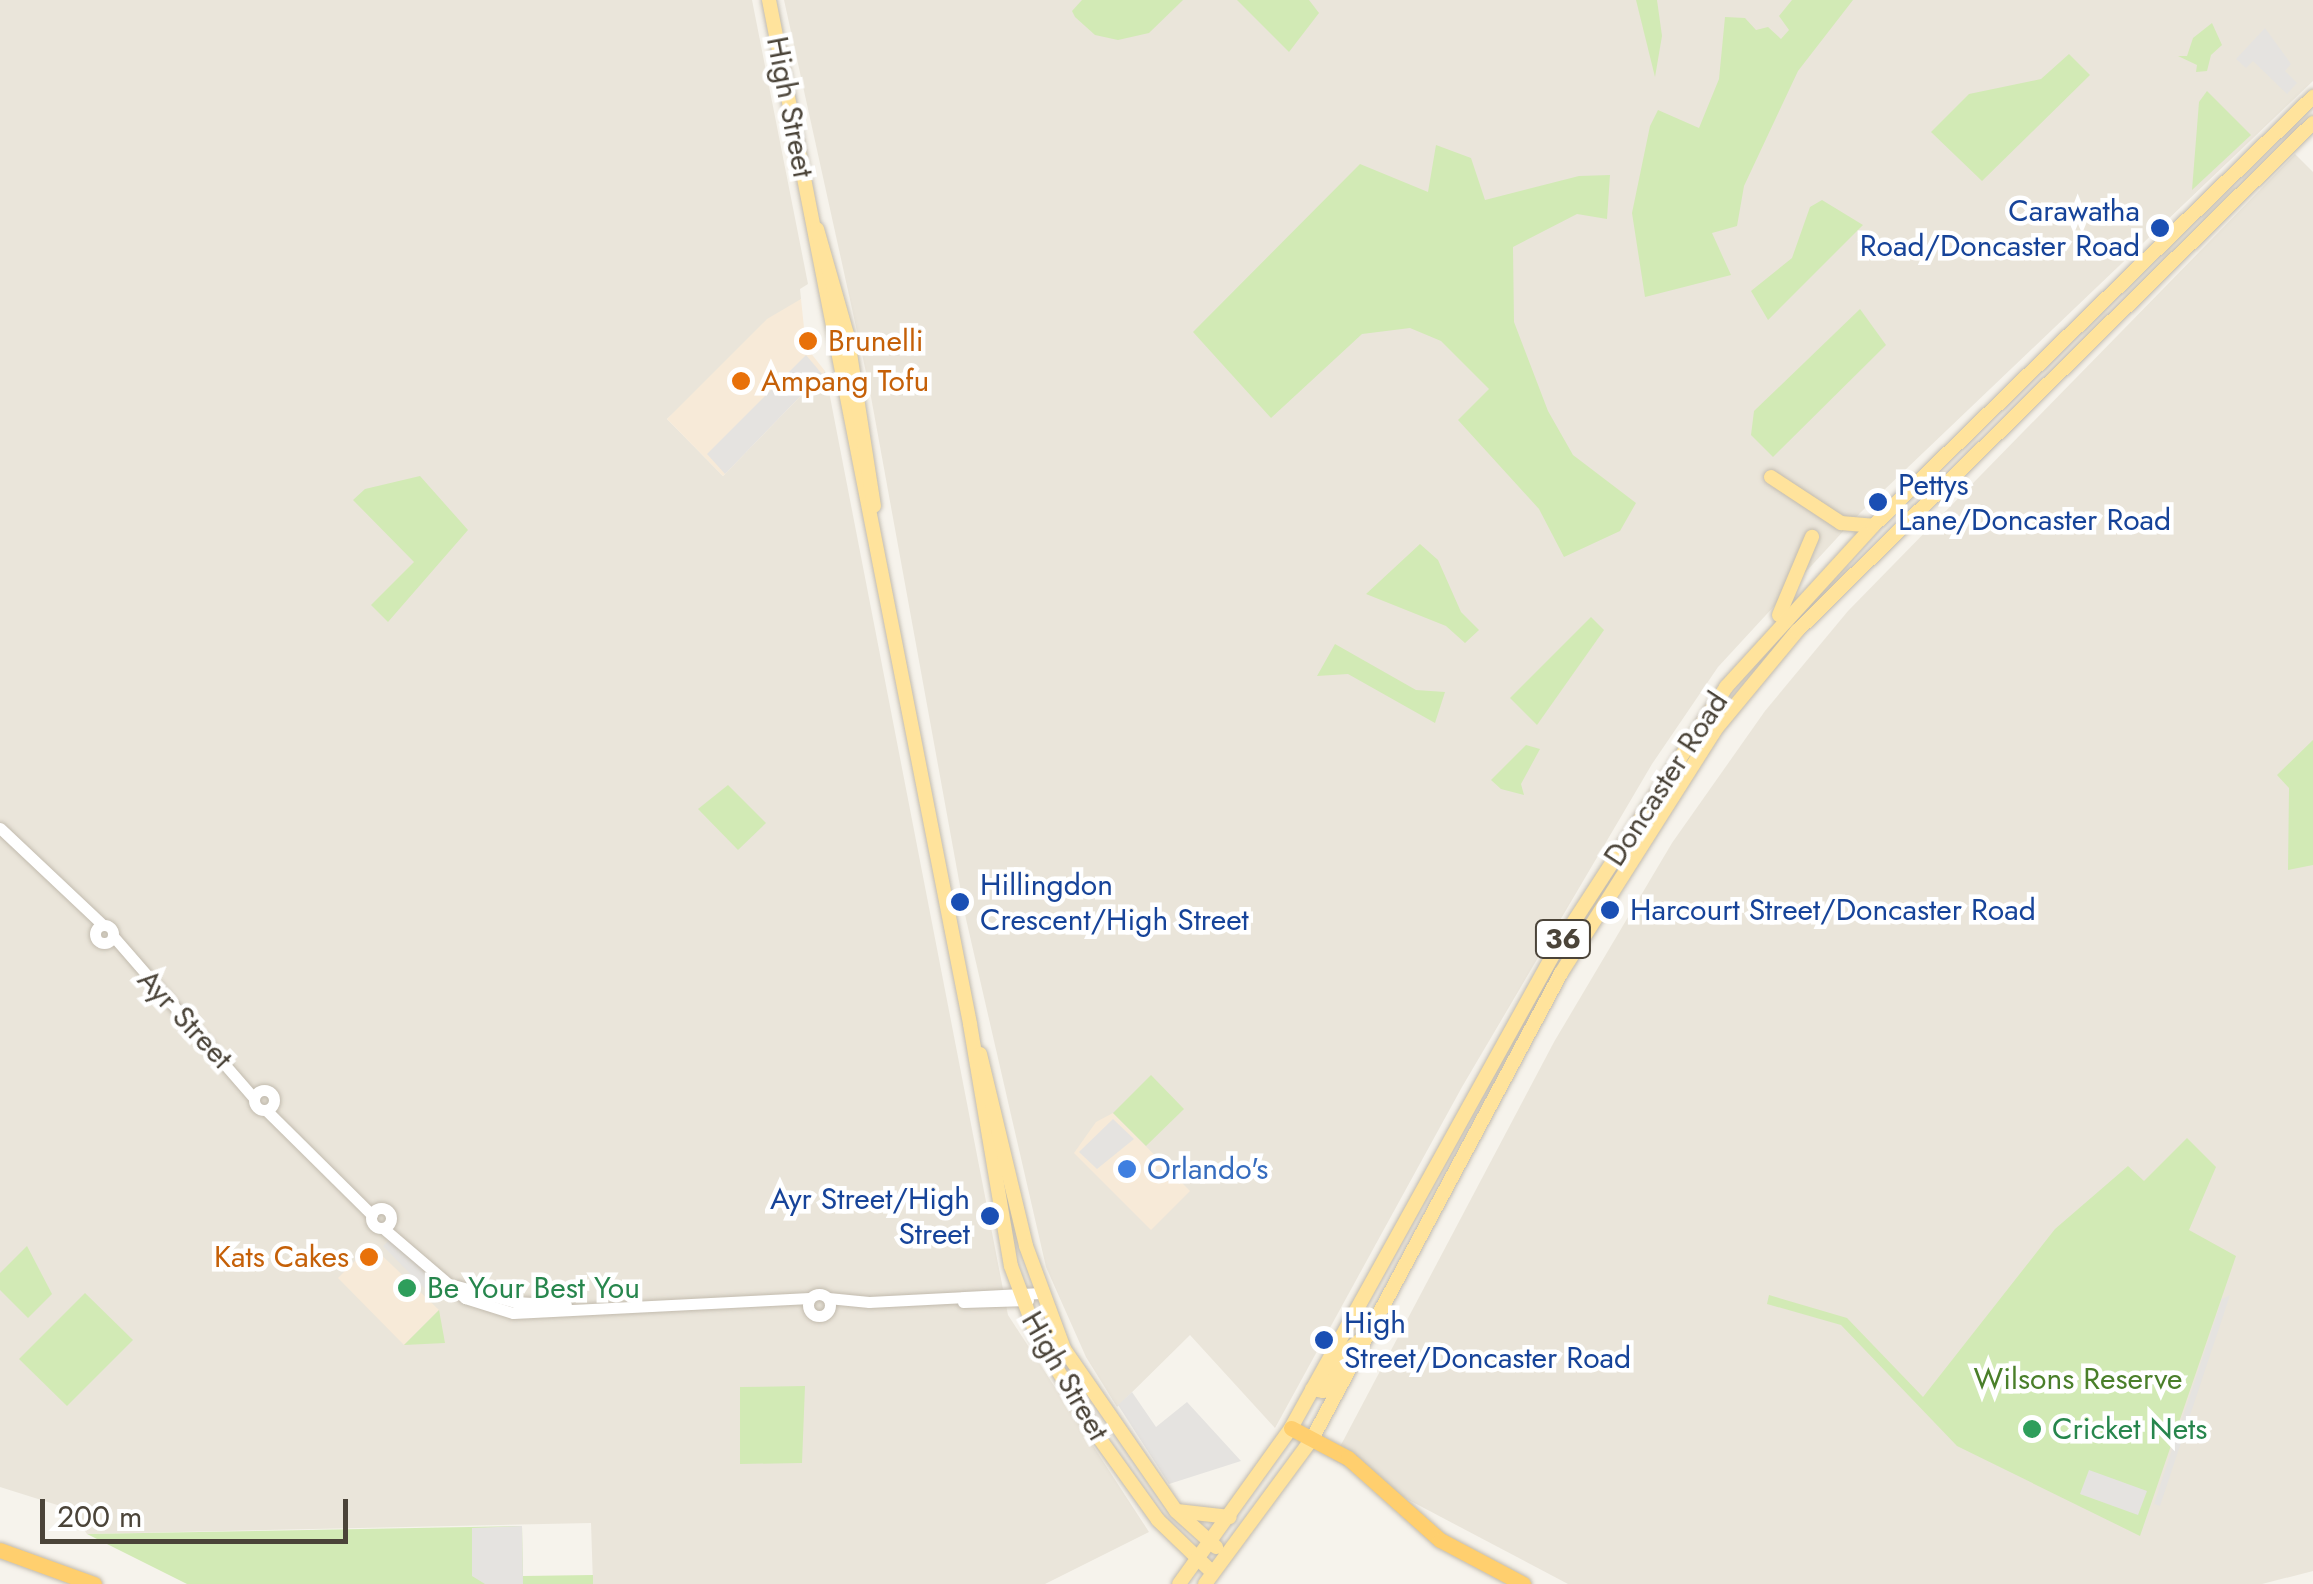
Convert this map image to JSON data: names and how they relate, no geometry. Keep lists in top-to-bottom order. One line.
{"streets":{"main road":["High Street","Doncaster Road","36"],"street":["Ayr Street"]},"crossings":[["High Street","Doncaster Road"]],"parks":["Wilsons Reserve"],"places":["Carawatha Road/Doncaster Road","Brunelli","Ampang Tofu","Pettys Lane/Doncaster Road","Hillingdon Crescent/High Street","Harcourt Street/Doncaster Road","Orlando's","Ayr Street/High Street","Kats Cakes","Be Your Best You","High Street/Doncaster Road","Cricket Nets"],"scale_bar":"200 m"}
